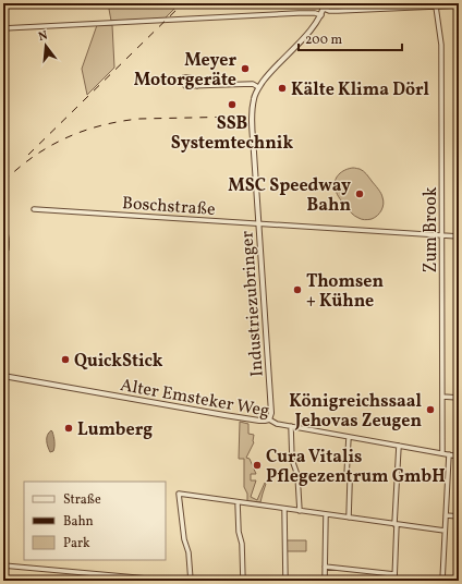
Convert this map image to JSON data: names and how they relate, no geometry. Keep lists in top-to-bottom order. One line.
{"streets":{"street":["Boschstraße","Zum Brook","Industriezubringer","Alter Emsteker Weg"]},"crossings":[["Boschstraße","Zum Brook"],["Boschstraße","Industriezubringer"],["Zum Brook","Alter Emsteker Weg"],["Industriezubringer","Alter Emsteker Weg"]],"places":["Meyer Motorgeräte","Kälte Klima Dörl","SSB Systemtechnik","MSC Speedway Bahn","Thomsen + Kühne","QuickStick","Königreichssaal Jehovas Zeugen","Lumberg","Cura Vitalis Pflegezentrum GmbH"],"legend":["Straße","Bahn","Park"],"scale_bar":"200 m","north":"top"}
